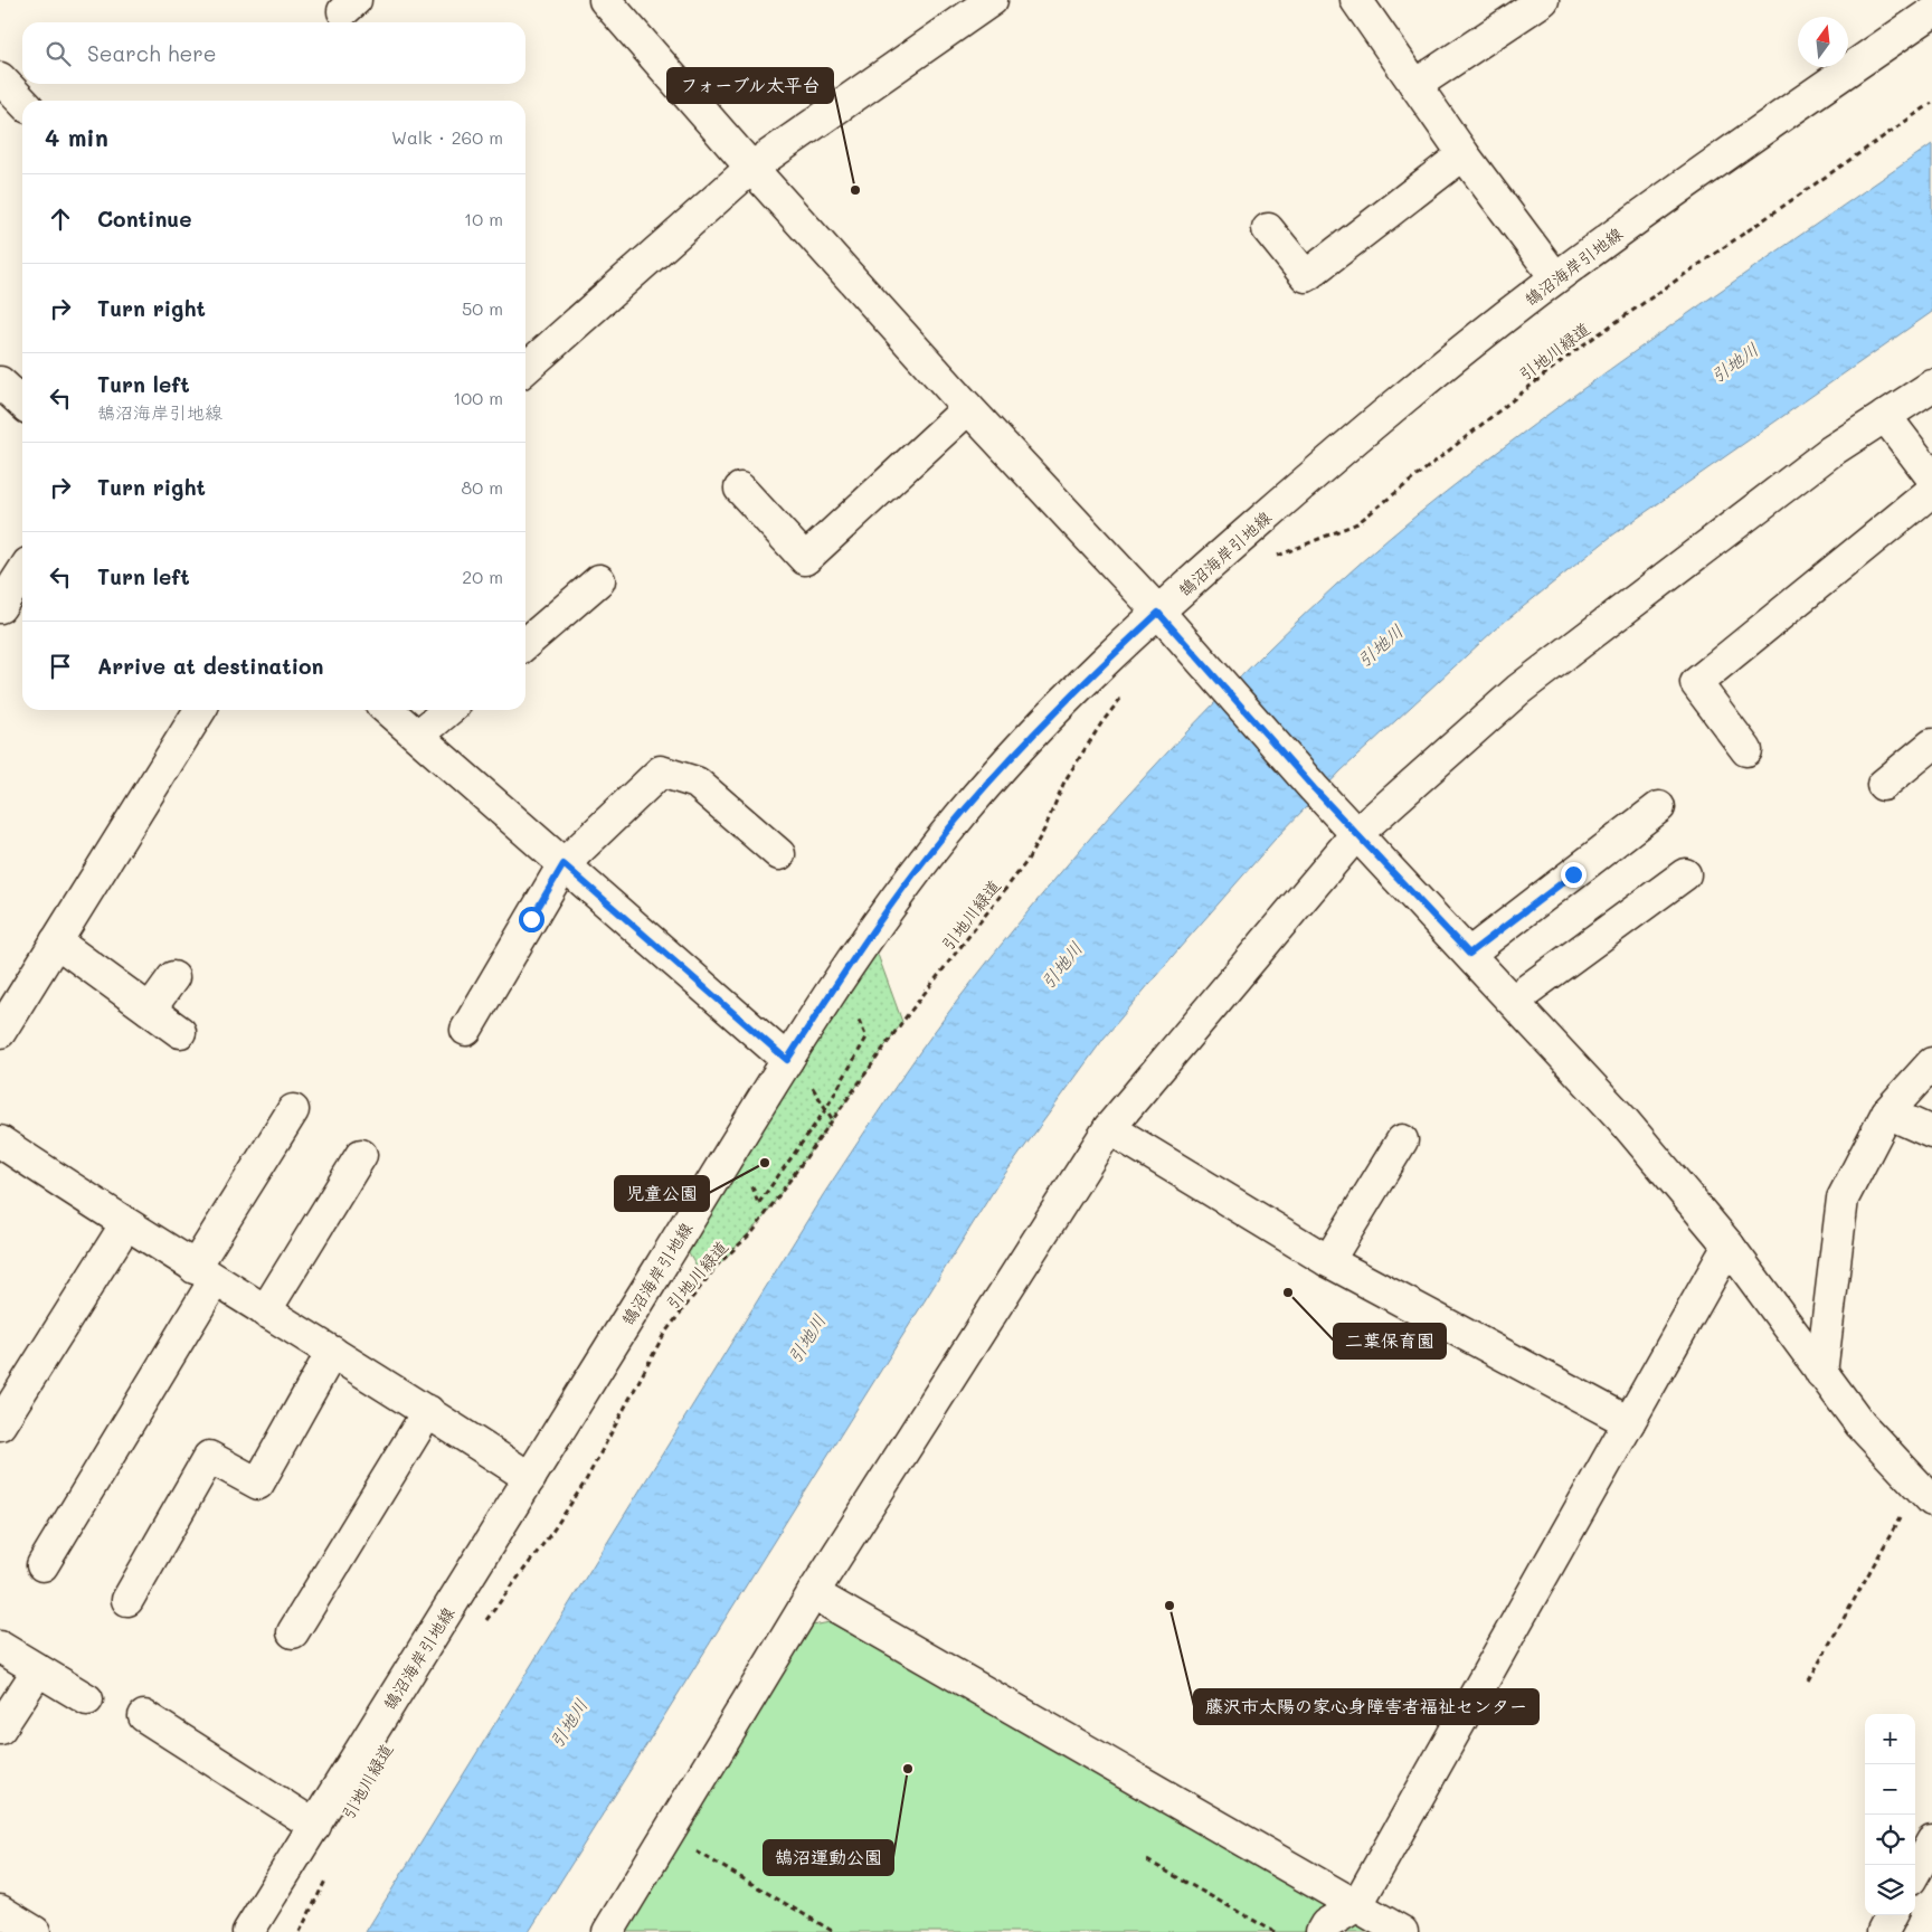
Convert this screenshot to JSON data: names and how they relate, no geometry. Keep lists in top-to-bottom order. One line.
{"streets":{"street":["鵠沼海岸引地線"],"path":["引地川緑道"]},"water":["引地川"],"places":["フォーブル太平台","児童公園","二葉保育園","藤沢市太陽の家心身障害者福祉センター","鵠沼運動公園"],"north":"top","page":{"search":"Search here","heading":["4 min","Walk · 260 m"],"list":[["Continue","10 m"],["Turn right","50 m"],["Turn left","鵠沼海岸引地線","100 m"],["Turn right","80 m"],["Turn left","20 m"],"Arrive at destination"],"map_buttons":["+","−"]}}
